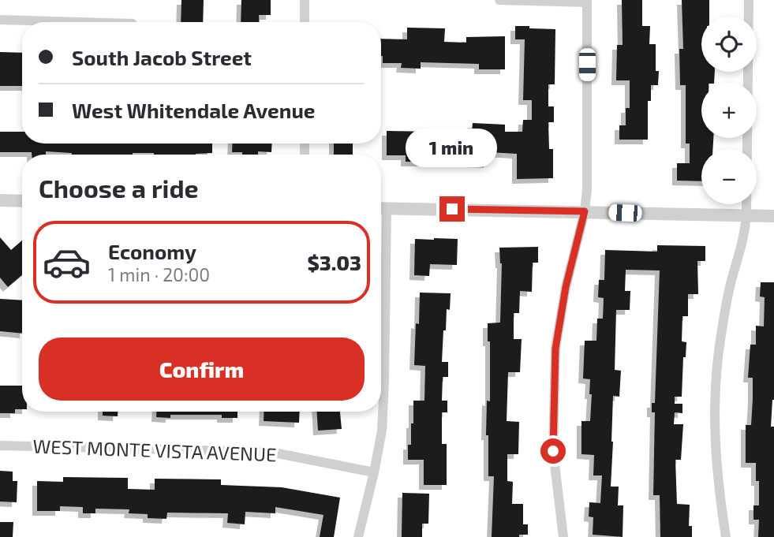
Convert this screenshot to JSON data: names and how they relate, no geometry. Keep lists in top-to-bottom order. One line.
{"streets":{"street":["WEST MONTE VISTA AVENUE"]},"page":{"map_buttons":["+","−"],"banner":["South Jacob Street","West Whitendale Avenue"],"bubble":"1 min","heading":"Choose a ride","list":[{"name":"Economy","note":"1 min · 20:00","value":"$3.03"}],"buttons":"Confirm"}}
